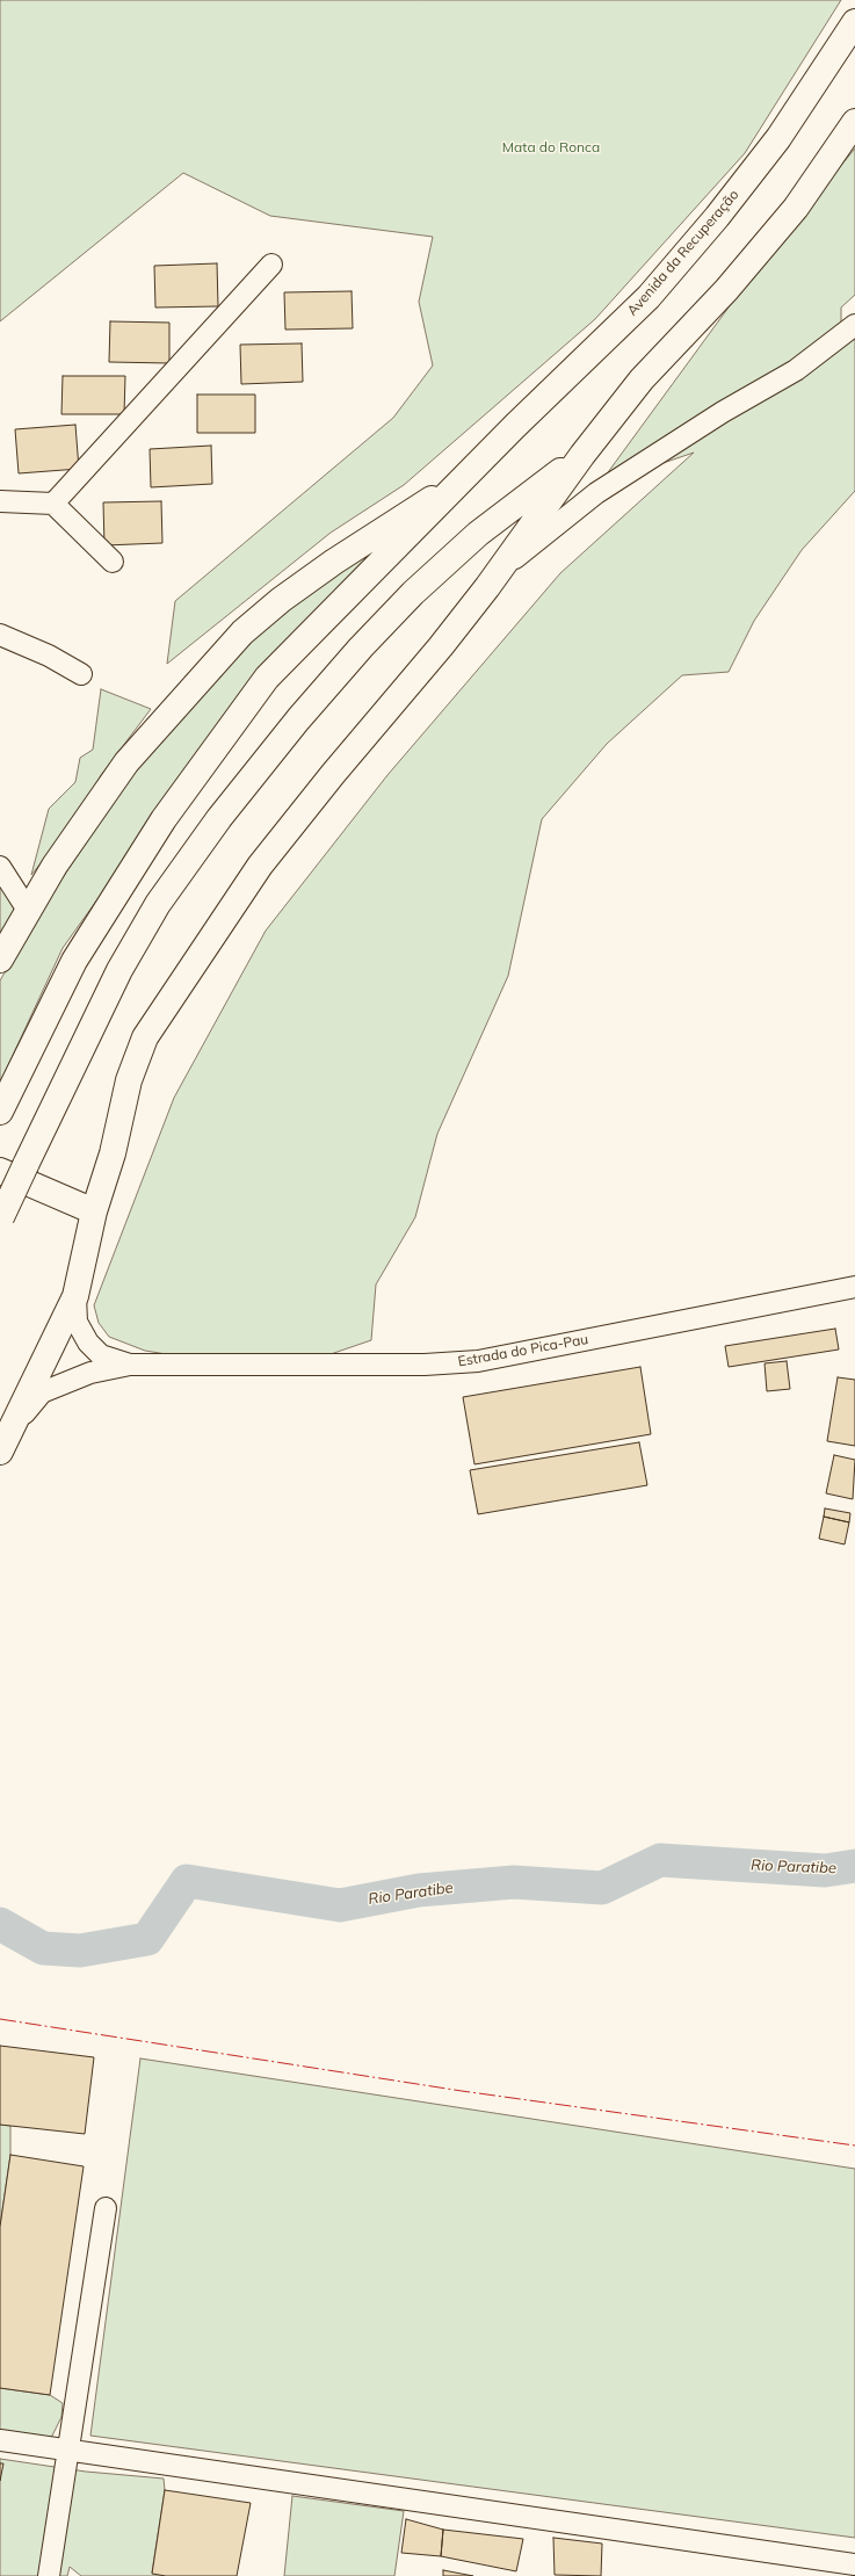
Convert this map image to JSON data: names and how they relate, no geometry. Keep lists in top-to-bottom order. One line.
{"streets":{"highway":["Avenida da Recuperação"],"street":["Estrada do Pica-Pau"]},"water":["Rio Paratibe"],"parks":["Mata do Ronca"]}
